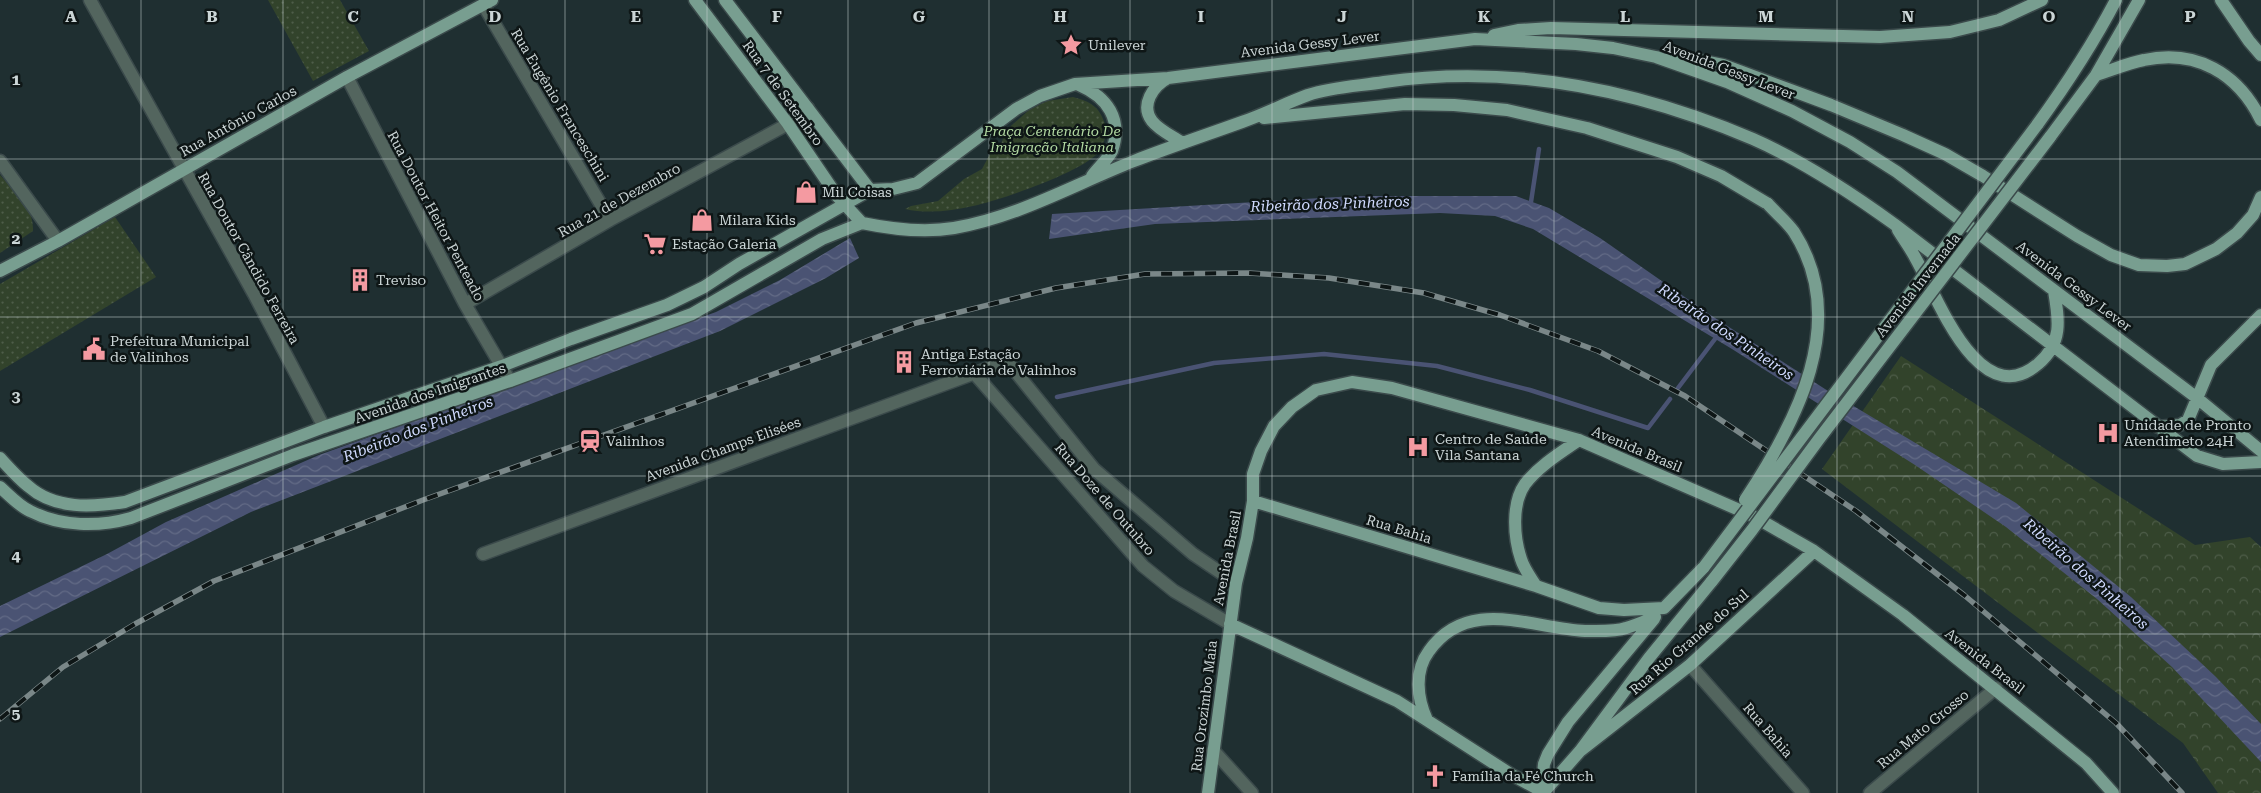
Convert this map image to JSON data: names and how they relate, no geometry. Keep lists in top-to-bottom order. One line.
{"streets":{"main road":["Avenida Gessy Lever","Rua 7 de Setembro","Rua Antônio Carlos","Avenida Invernada","Avenida dos Imigrantes","Avenida Brasil","Rua Doze de Outubro","Rua Bahia","Rua Rio Grande do Sul","Rua Orozimbo Maia"],"street":["Rua Eugênio Franceschini","Rua 21 de Dezembro","Rua Doutor Heitor Penteado","Rua Doutor Cândido Ferreira","Avenida Champs Elisées","Rua Mato Grosso"]},"crossings":[["Avenida Gessy Lever","Rua 7 de Setembro"],["Avenida Gessy Lever","Avenida dos Imigrantes"],["Rua 7 de Setembro","Rua 21 de Dezembro"],["Rua 7 de Setembro","Avenida dos Imigrantes"],["Rua Eugênio Franceschini","Rua Antônio Carlos"],["Rua Eugênio Franceschini","Rua 21 de Dezembro"],["Rua Antônio Carlos","Rua Doutor Heitor Penteado"],["Rua Antônio Carlos","Rua Doutor Cândido Ferreira"],["Rua 21 de Dezembro","Rua Doutor Heitor Penteado"],["Rua Doutor Heitor Penteado","Avenida dos Imigrantes"],["Rua Doutor Cândido Ferreira","Avenida dos Imigrantes"],["Avenida Invernada","Rua Rio Grande do Sul"],["Avenida Champs Elisées","Rua Doze de Outubro"],["Avenida Brasil","Rua Doze de Outubro"],["Avenida Brasil","Rua Bahia"],["Avenida Brasil","Rua Rio Grande do Sul"],["Avenida Brasil","Rua Orozimbo Maia"],["Avenida Brasil","Rua Mato Grosso"],["Rua Doze de Outubro","Rua Orozimbo Maia"],["Rua Bahia","Rua Rio Grande do Sul"]],"water":["Ribeirão dos Pinheiros"],"parks":["Praça Centenário De Imigração Italiana"],"places":{"place":["Unilever"],"shop":["Mil Coisas","Milara Kids"],"supermarket":["Estação Galeria"],"building":["Treviso","Antiga Estação Ferroviária de Valinhos"],"public building":["Prefeitura Municipal de Valinhos"],"hospital":["Unidade de Pronto Atendimeto 24H","Centro de Saúde Vila Santana"],"station":["Valinhos"],"church":["Família da Fé Church"]},"grid":{"columns":["A","B","C","D","E","F","G","H","I","J","K","L","M","N","O","P"],"rows":["1","2","3","4","5"]}}
